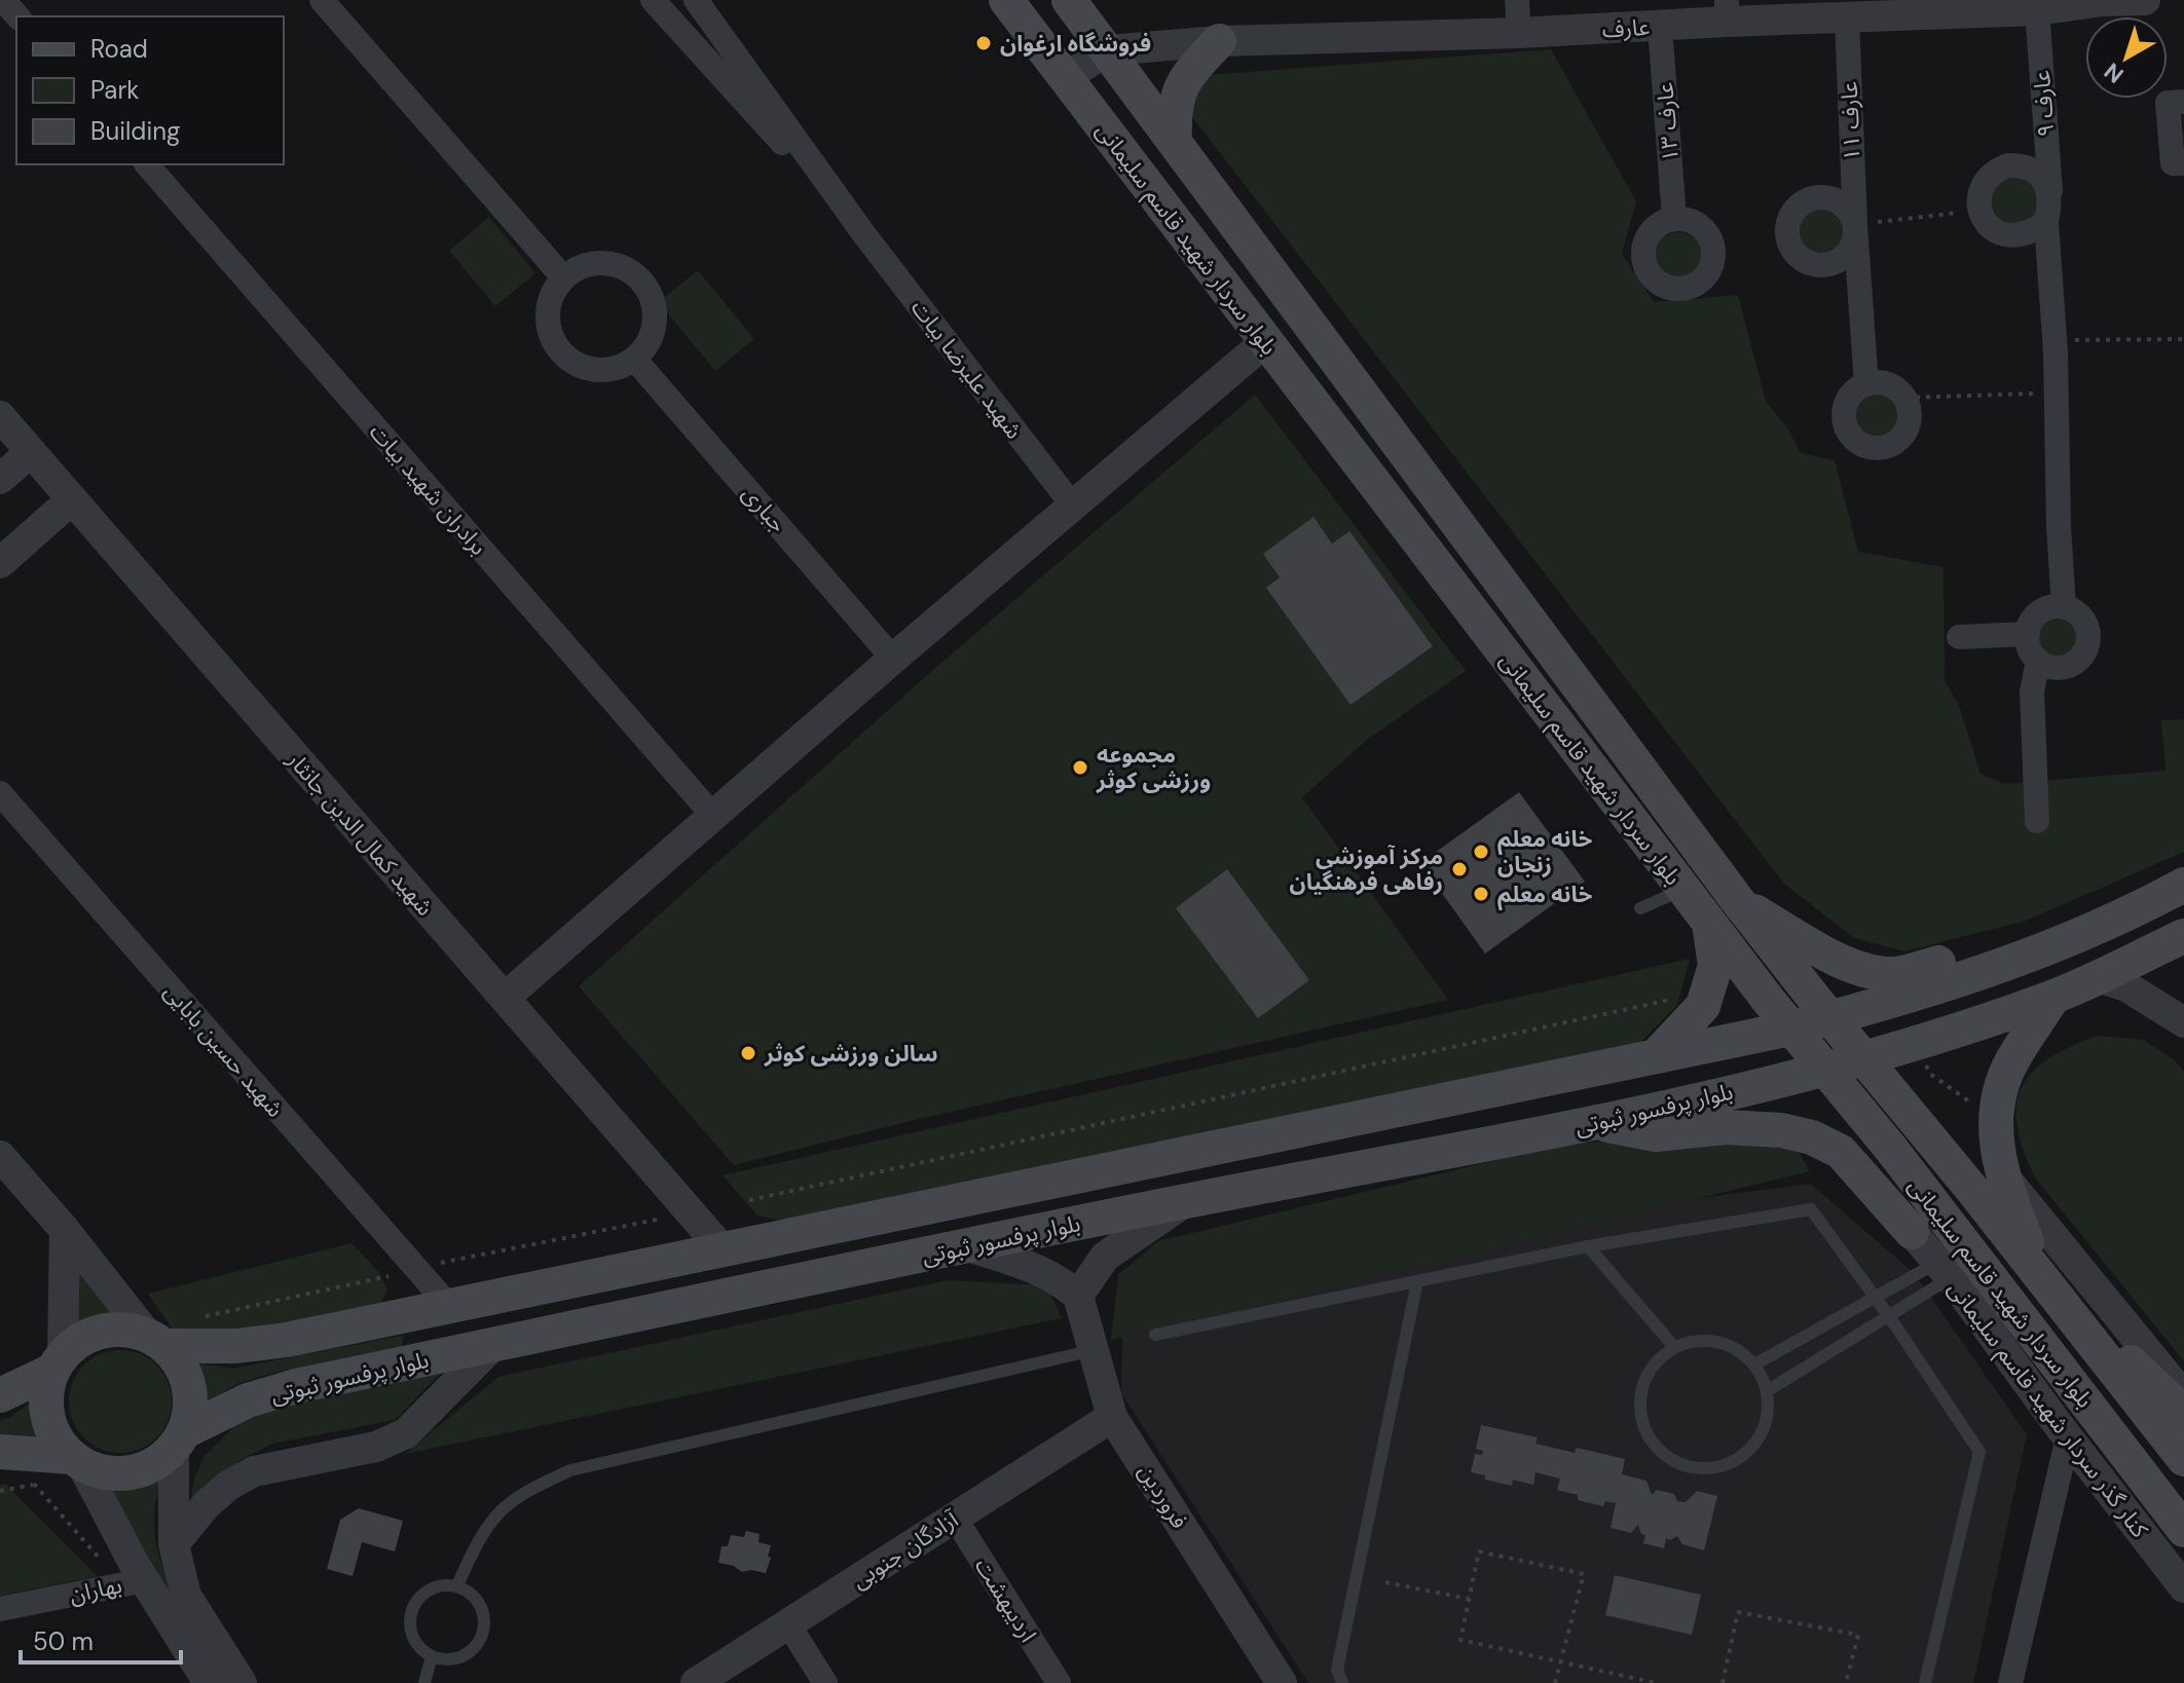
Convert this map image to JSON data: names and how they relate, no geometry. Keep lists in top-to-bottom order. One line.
{"streets":{"main road":["بلوار سردار شهید قاسم سلیمانی","بلوار پرفسور ثبوتی"],"street":["عارف","عارف ۹","عارف ۱۱","عارف ۱۳","شهید علیرضا بیات","برادران شهید بیات","جباری","شهید کمال الدین جانثار","شهید حسین بابایی","کنار گذر سردار شهید قاسم سلیمانی","فروردین","آزادگان جنوبی","بهاران","اردیبهشت"]},"crossings":[["عارف","عارف ۹"],["عارف","عارف ۱۱"],["عارف","عارف ۱۳"],["عارف","بلوار سردار شهید قاسم سلیمانی"],["بلوار سردار شهید قاسم سلیمانی","بلوار پرفسور ثبوتی"],["شهید کمال الدین جانثار","بلوار پرفسور ثبوتی"],["شهید حسین بابایی","بلوار پرفسور ثبوتی"],["فروردین","آزادگان جنوبی"],["آزادگان جنوبی","اردیبهشت"]],"places":["فروشگاه ارغوان","مجموعه ورزشی کوثر","خانه معلم زنجان","مرکز آموزشی رفاهی فرهنگیان","خانه معلم","سالن ورزشی کوثر"],"legend":["Road","Park","Building"],"scale_bar":"50 m","north":"bottom left"}
